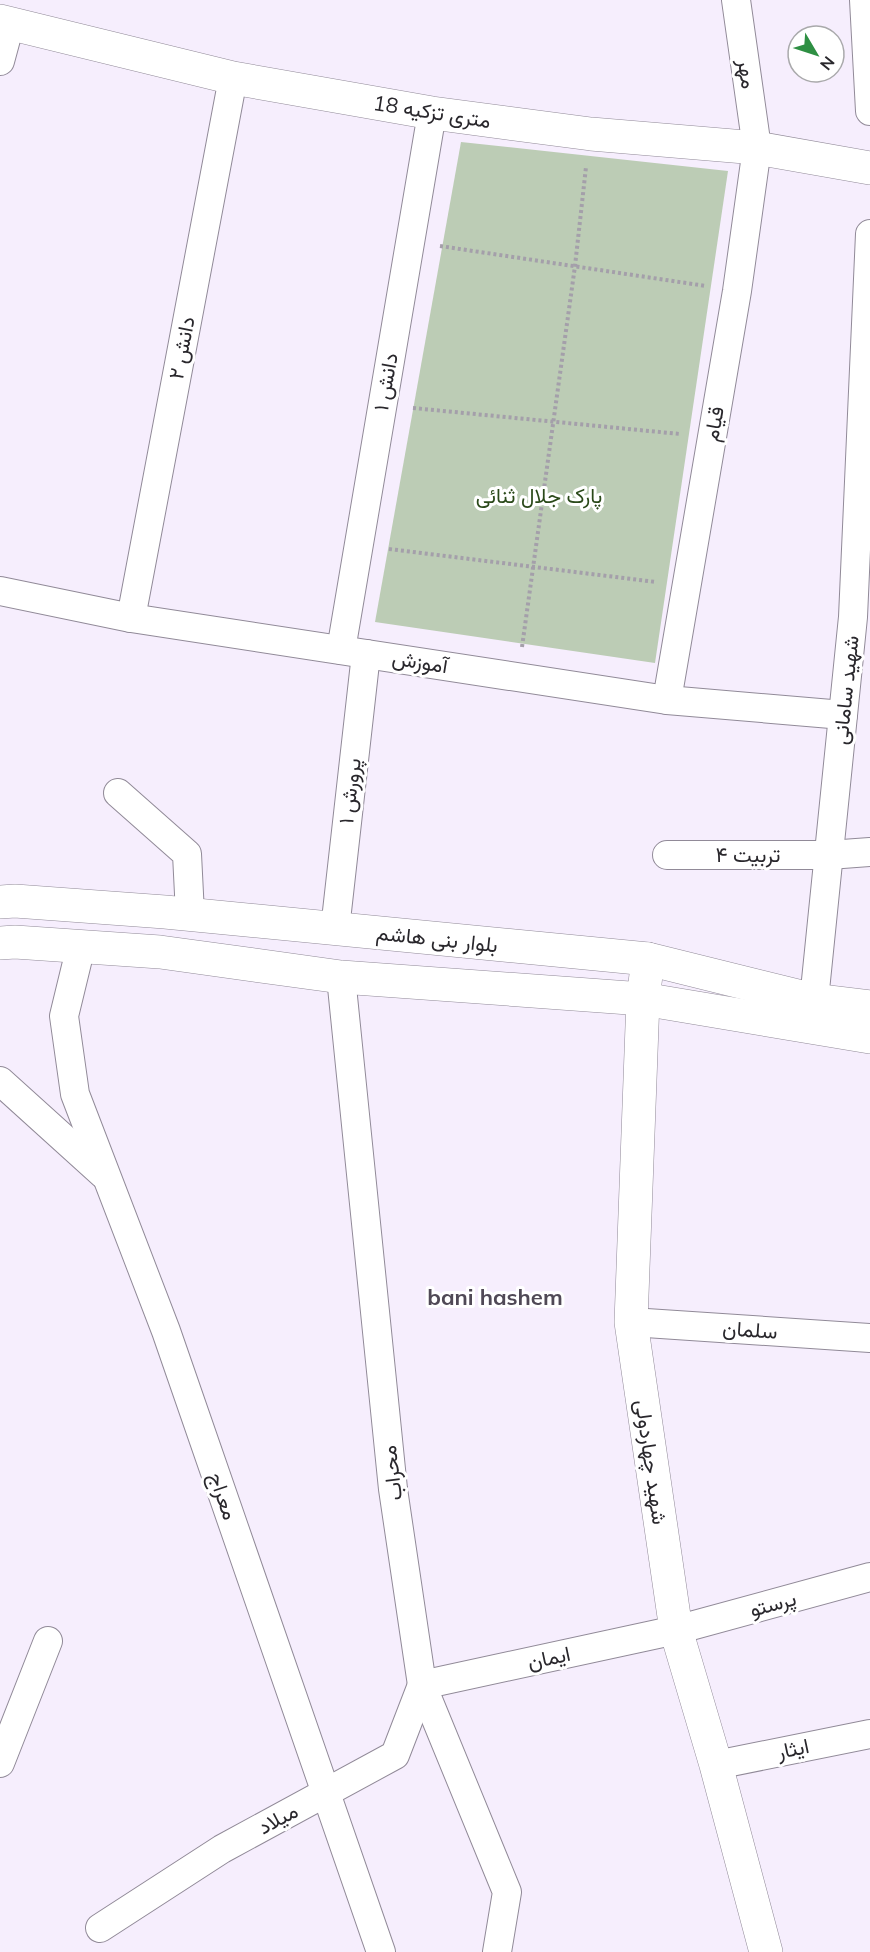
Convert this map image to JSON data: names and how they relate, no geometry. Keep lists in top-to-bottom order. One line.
{"streets":{"street":["مهر","18 متری تزکیه","دانش ۲","دانش ۱","قیام","آموزش","شهید سامانی","پرورش ۱","تربیت ۴","بلوار بنی هاشم","سلمان","شهید چهاردولی","محراب","معراج","پرستو","ایمان","ایثار","میلاد"]},"crossings":[["مهر","18 متری تزکیه"],["مهر","قیام"],["18 متری تزکیه","دانش ۲"],["18 متری تزکیه","دانش ۱"],["18 متری تزکیه","قیام"],["دانش ۲","آموزش"],["دانش ۱","آموزش"],["دانش ۱","پرورش ۱"],["قیام","آموزش"],["آموزش","شهید سامانی"],["آموزش","پرورش ۱"],["شهید سامانی","تربیت ۴"],["شهید سامانی","بلوار بنی هاشم"],["پرورش ۱","بلوار بنی هاشم"],["بلوار بنی هاشم","شهید چهاردولی"],["بلوار بنی هاشم","محراب"],["سلمان","شهید چهاردولی"],["شهید چهاردولی","پرستو"],["شهید چهاردولی","ایمان"],["شهید چهاردولی","ایثار"],["محراب","ایمان"],["محراب","میلاد"],["معراج","میلاد"],["پرستو","ایمان"],["ایمان","میلاد"]],"districts":["bani hashem"],"parks":["پارک جلال ثنائی"],"north":"bottom right"}
